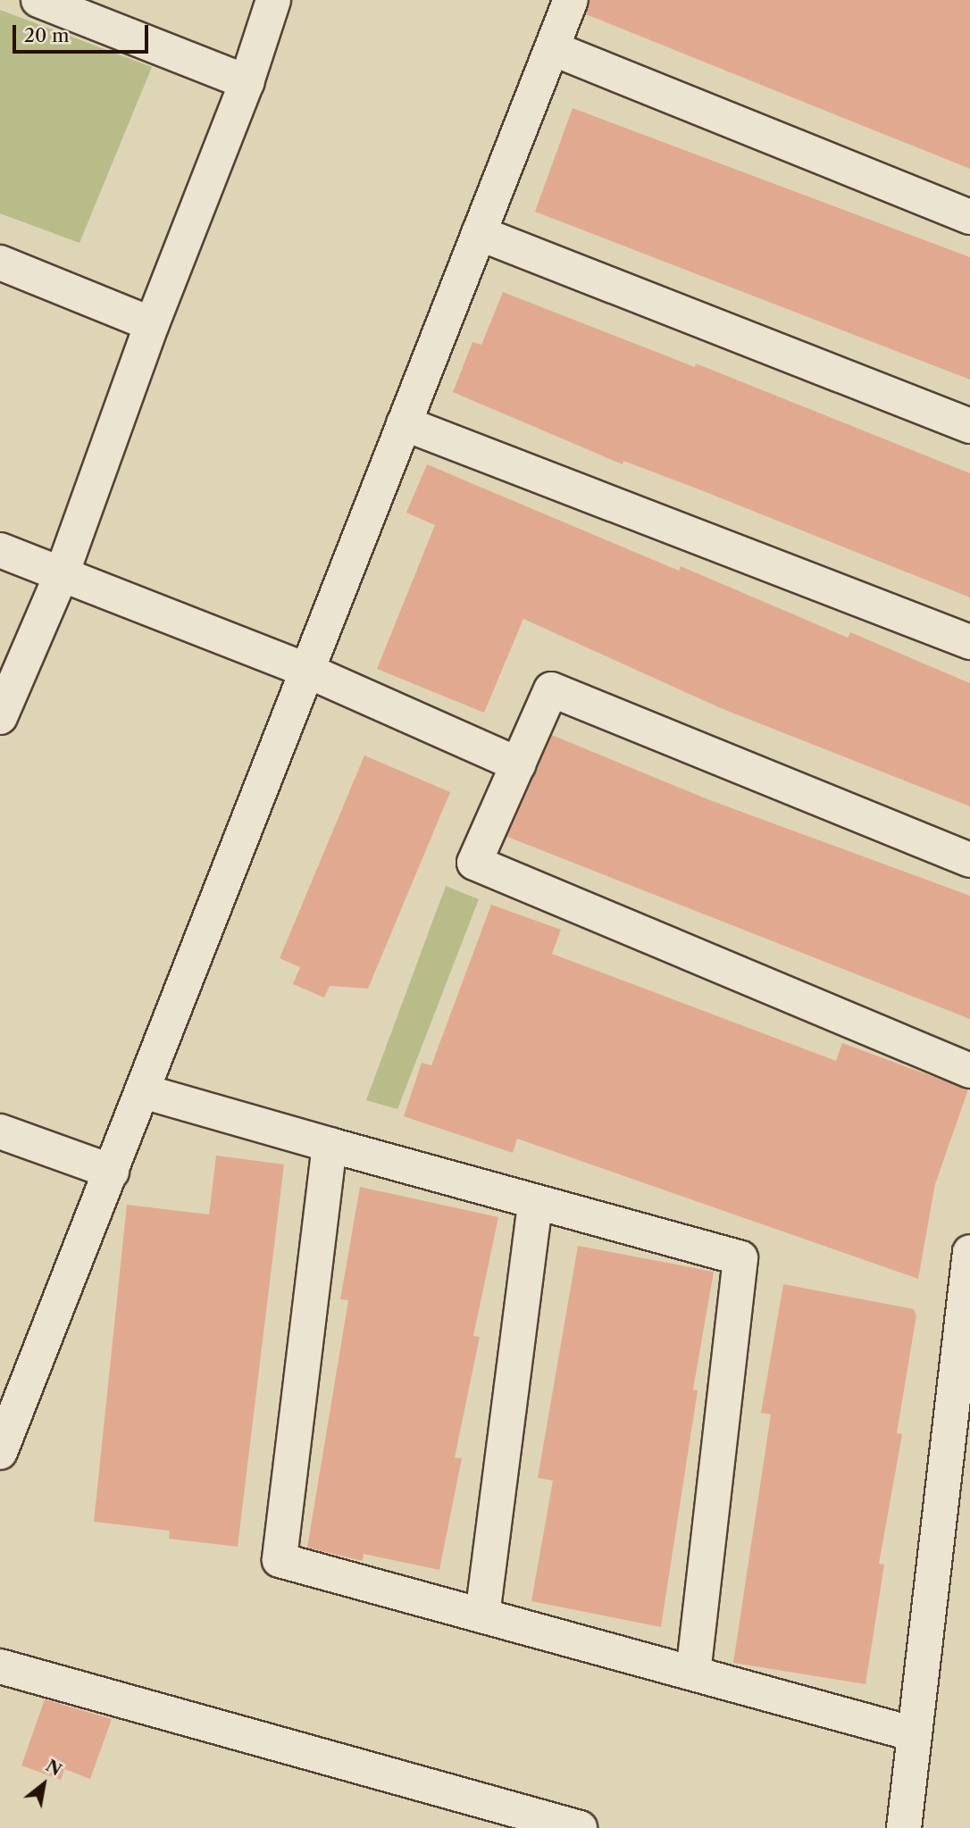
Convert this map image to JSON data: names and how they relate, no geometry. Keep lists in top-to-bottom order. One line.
{"scale_bar":"20 m","north":"top right"}
